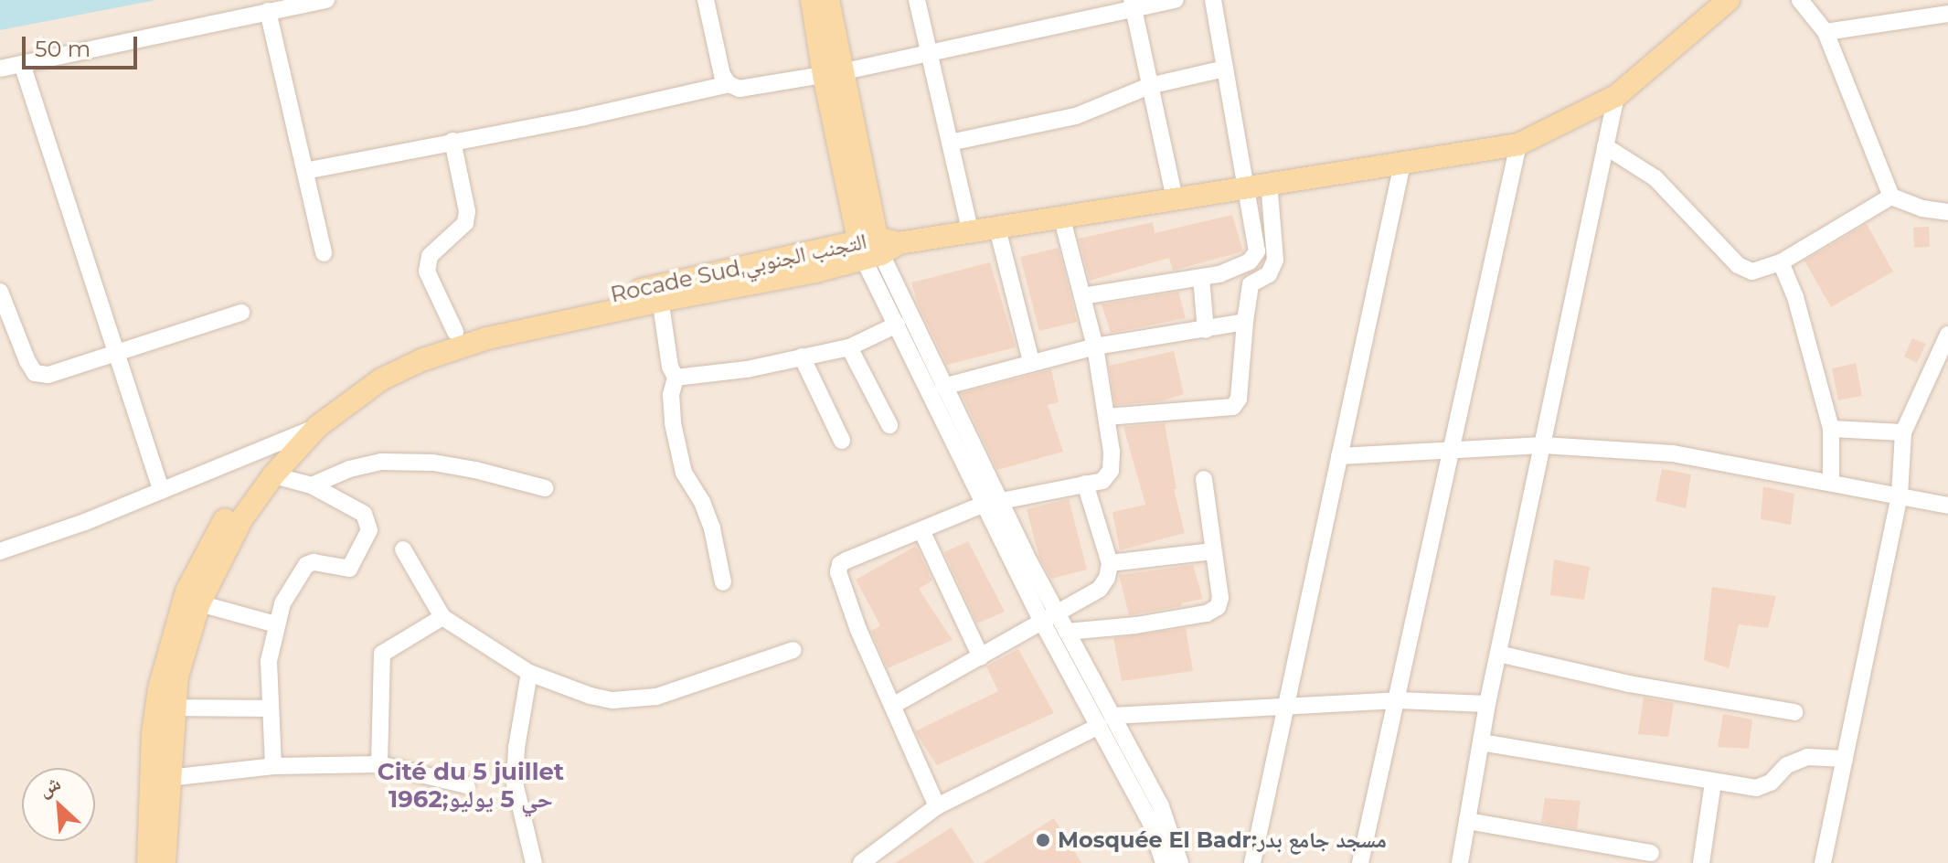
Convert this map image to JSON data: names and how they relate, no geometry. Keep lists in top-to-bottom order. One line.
{"streets":{"main road":["Rocade Sud,التجنب الجنوبي"]},"districts":["Cité du 5 juillet 1962;حي 5 يوليو"],"places":["Mosquée El Badr;مسجد جامع بدر"],"scale_bar":"50 m","north":"top left"}
